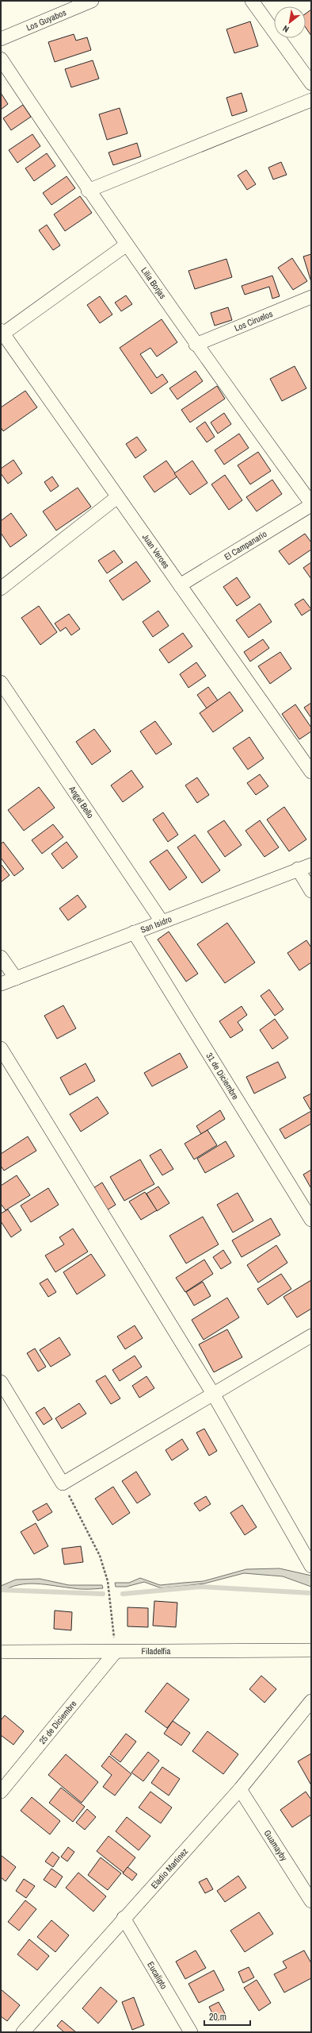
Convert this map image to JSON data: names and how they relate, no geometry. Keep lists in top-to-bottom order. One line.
{"streets":{"street":["Los Guyabos","Lilia Borjas","Los Ciruelos","El Campanario","Juan Veroes","Angel Bello","San Isidro","31 de Diciembre","Filadelfia","25 de Diciembre","Guamayby","Eladio Martinez","Eucalipto"]},"crossings":[["Lilia Borjas","Los Ciruelos"],["Lilia Borjas","El Campanario"],["El Campanario","Juan Veroes"],["Angel Bello","San Isidro"],["San Isidro","31 de Diciembre"],["Filadelfia","25 de Diciembre"],["Guamayby","Eladio Martinez"],["Eladio Martinez","Eucalipto"]],"scale_bar":"20 m","north":"bottom left"}
